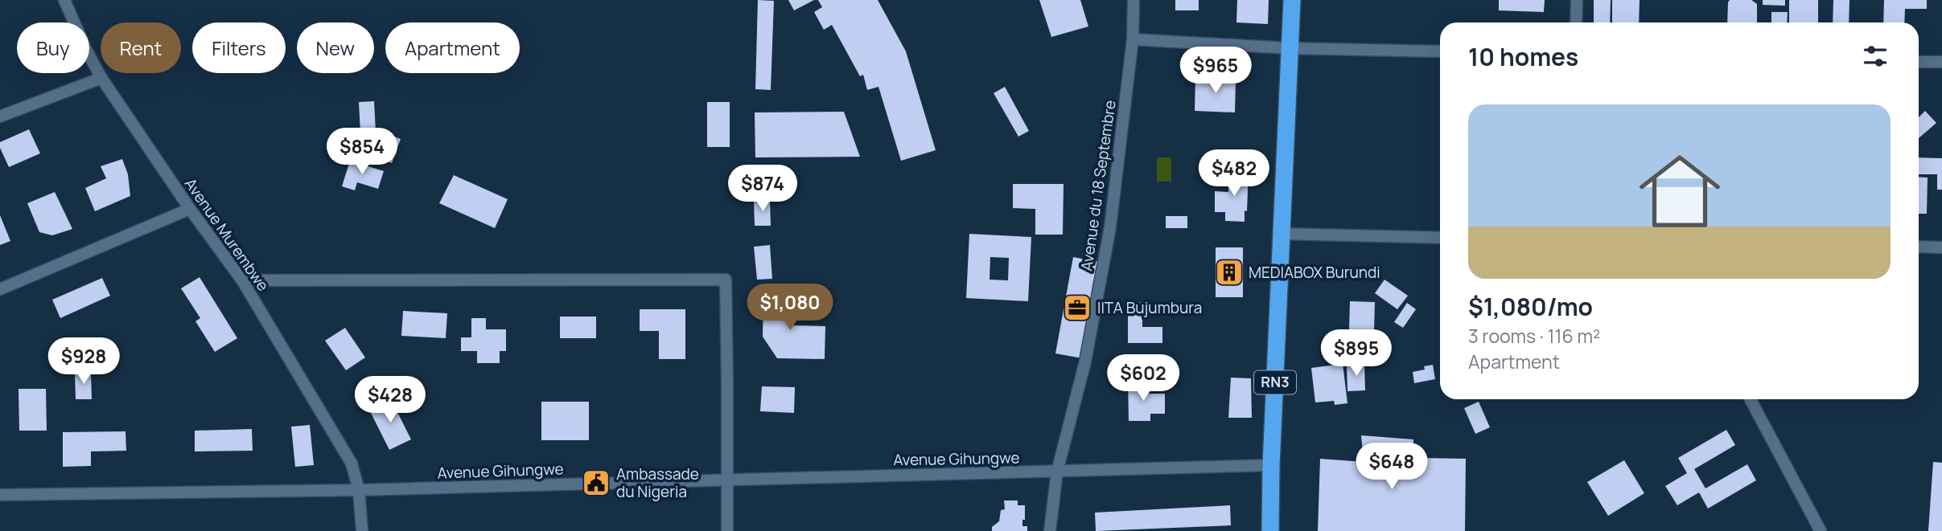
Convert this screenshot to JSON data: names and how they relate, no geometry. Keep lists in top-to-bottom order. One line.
{"streets":{"highway":["RN3"],"street":["Avenue du 18 Septembre","Avenue Murembwe","Avenue Gihungwe"]},"crossings":[["Avenue du 18 Septembre","Avenue Gihungwe"],["Avenue Murembwe","Avenue Gihungwe"],["RN3","Avenue Gihungwe"]],"places":{"building":["MEDIABOX Burundi"],"office":["IITA Bujumbura"],"public building":["Ambassade du Nigeria"]},"page":{"chip":["Buy","Rent","Filters","New","Apartment"],"heading":"10 homes","price":["$965","$854","$482","$874","$1,080","$895","$928","$602","$428","$648"],"list":[{"name":"$1,080/mo","note":"3 rooms · 116 m² · Apartment"}]}}
